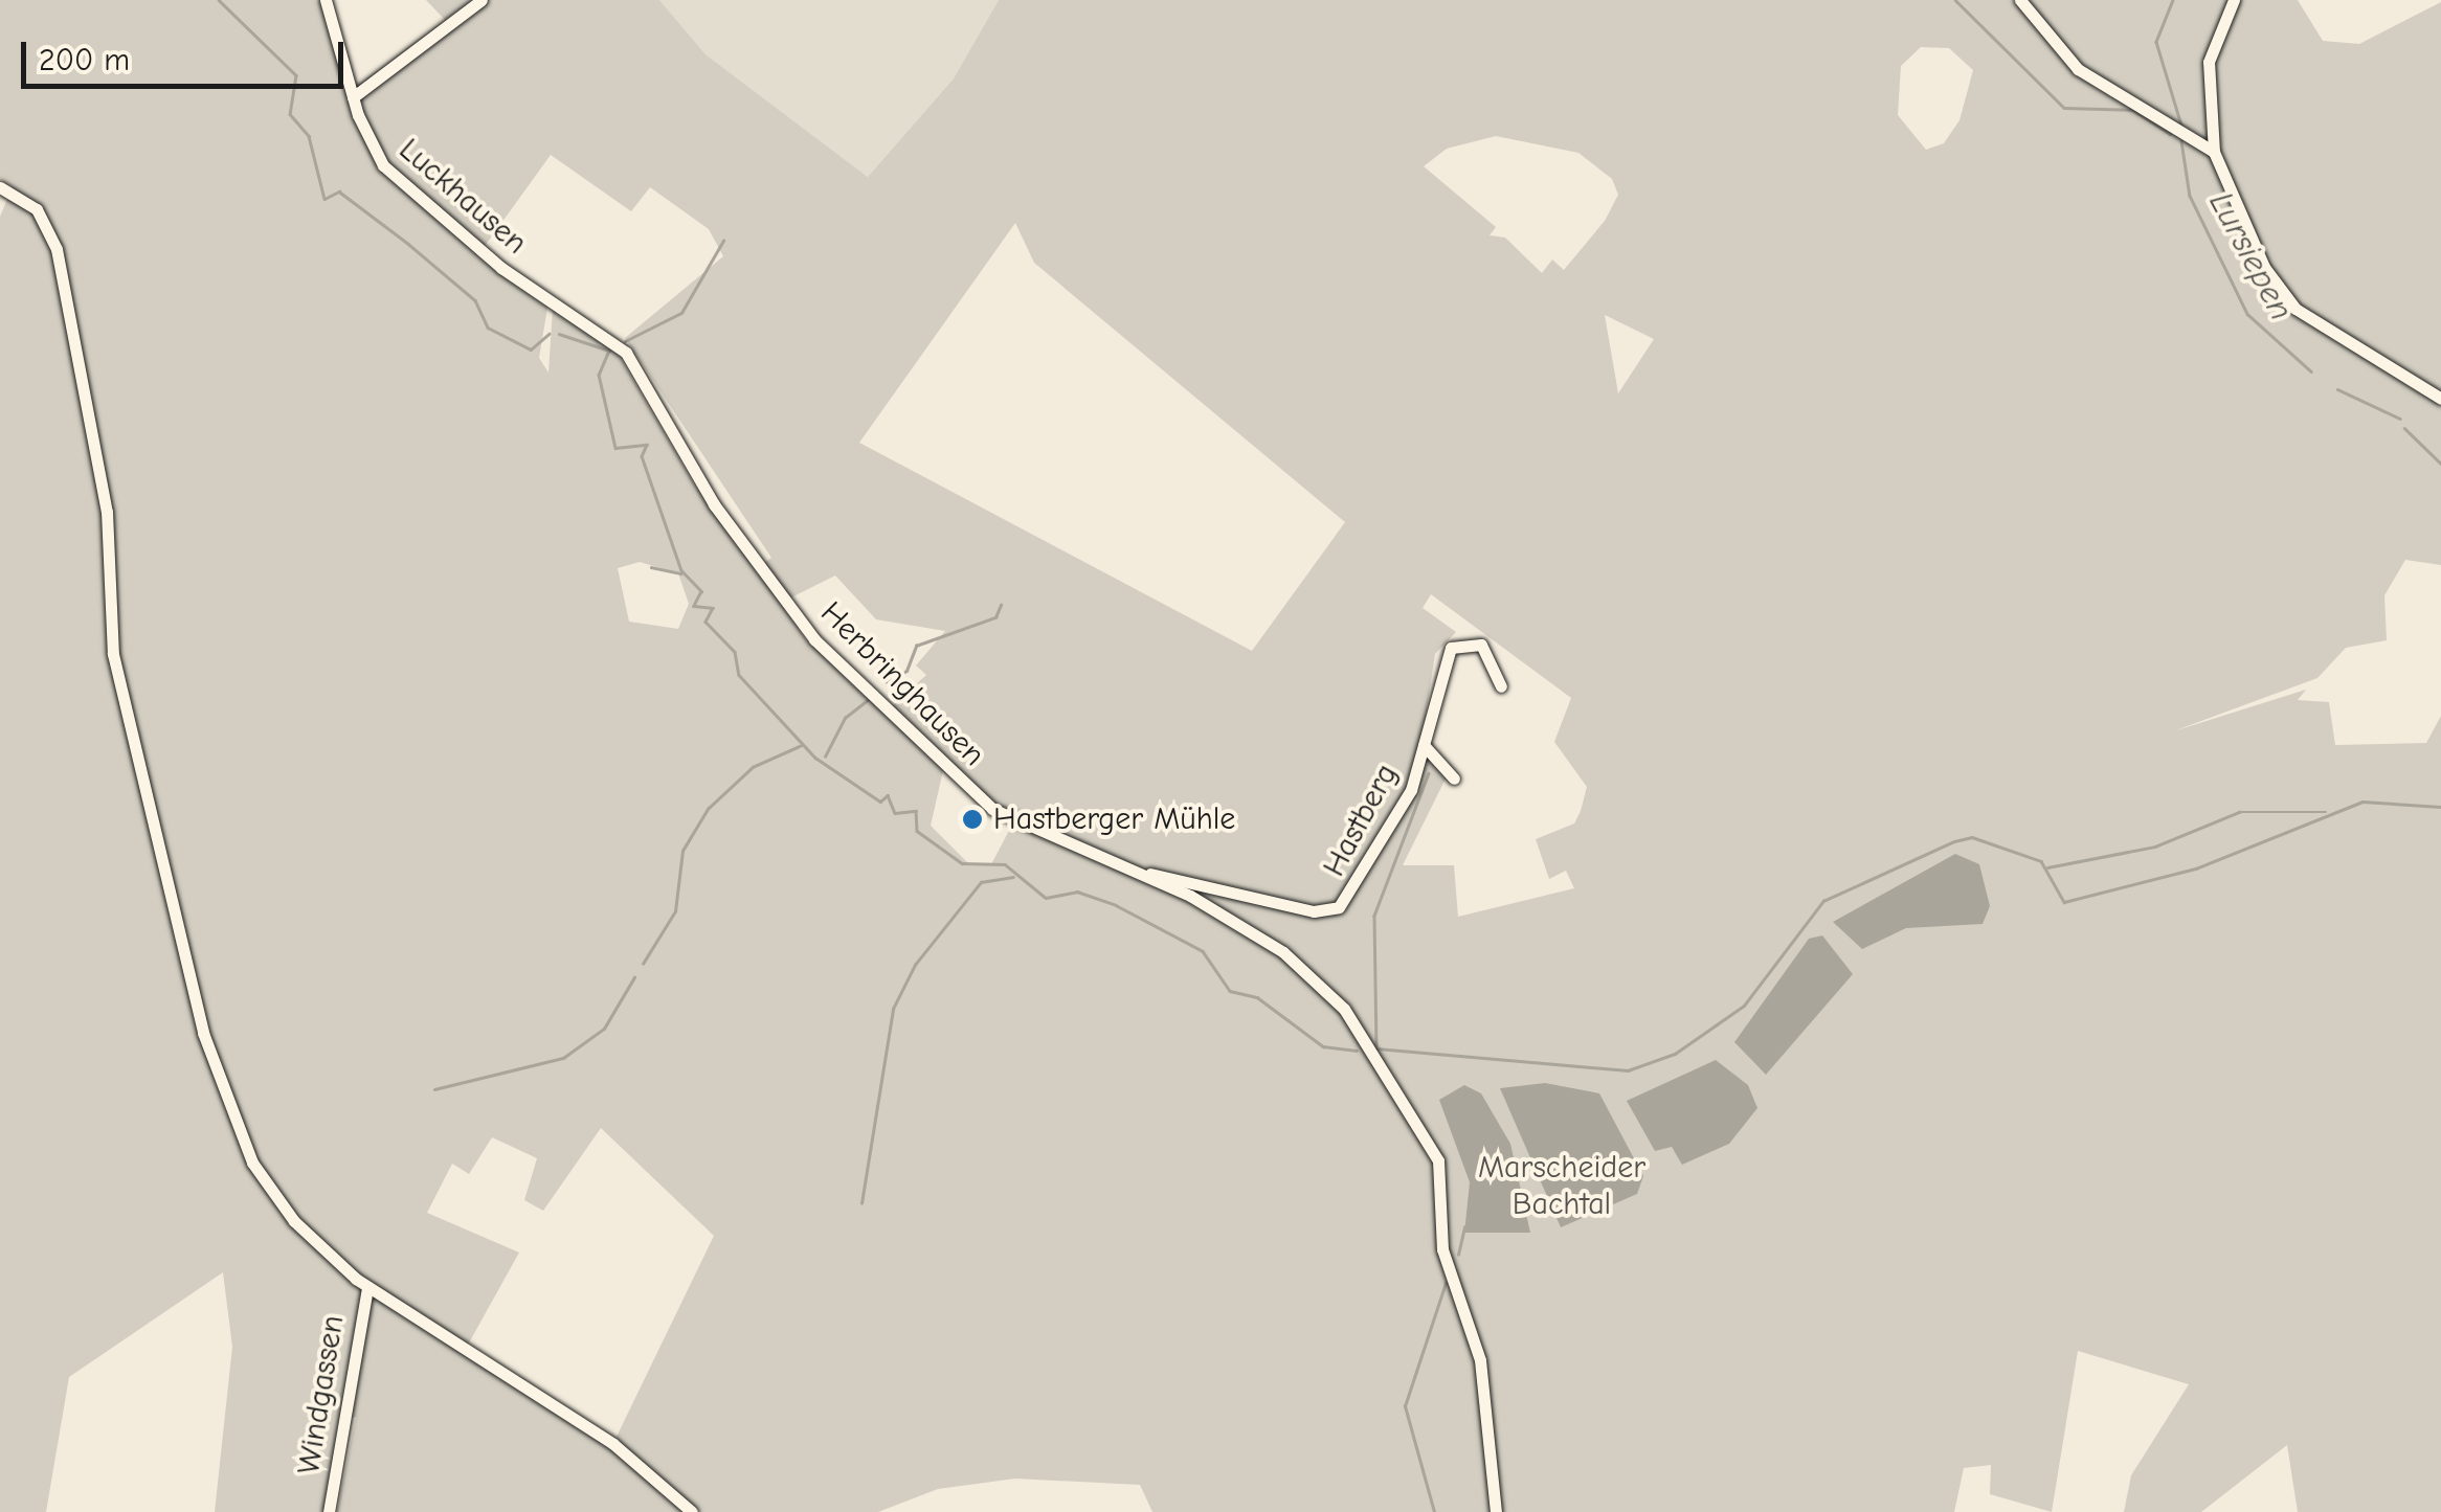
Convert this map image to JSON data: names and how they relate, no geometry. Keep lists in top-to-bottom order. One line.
{"streets":{"street":["Luckhausen","Herbringhausen","Hastberg","Windgassen"]},"crossings":[["Luckhausen","Herbringhausen"],["Herbringhausen","Hastberg"]],"water":["Lursiepen"],"parks":["Marscheider Bachtal"],"places":["Hastberger Mühle"],"scale_bar":"200 m"}
